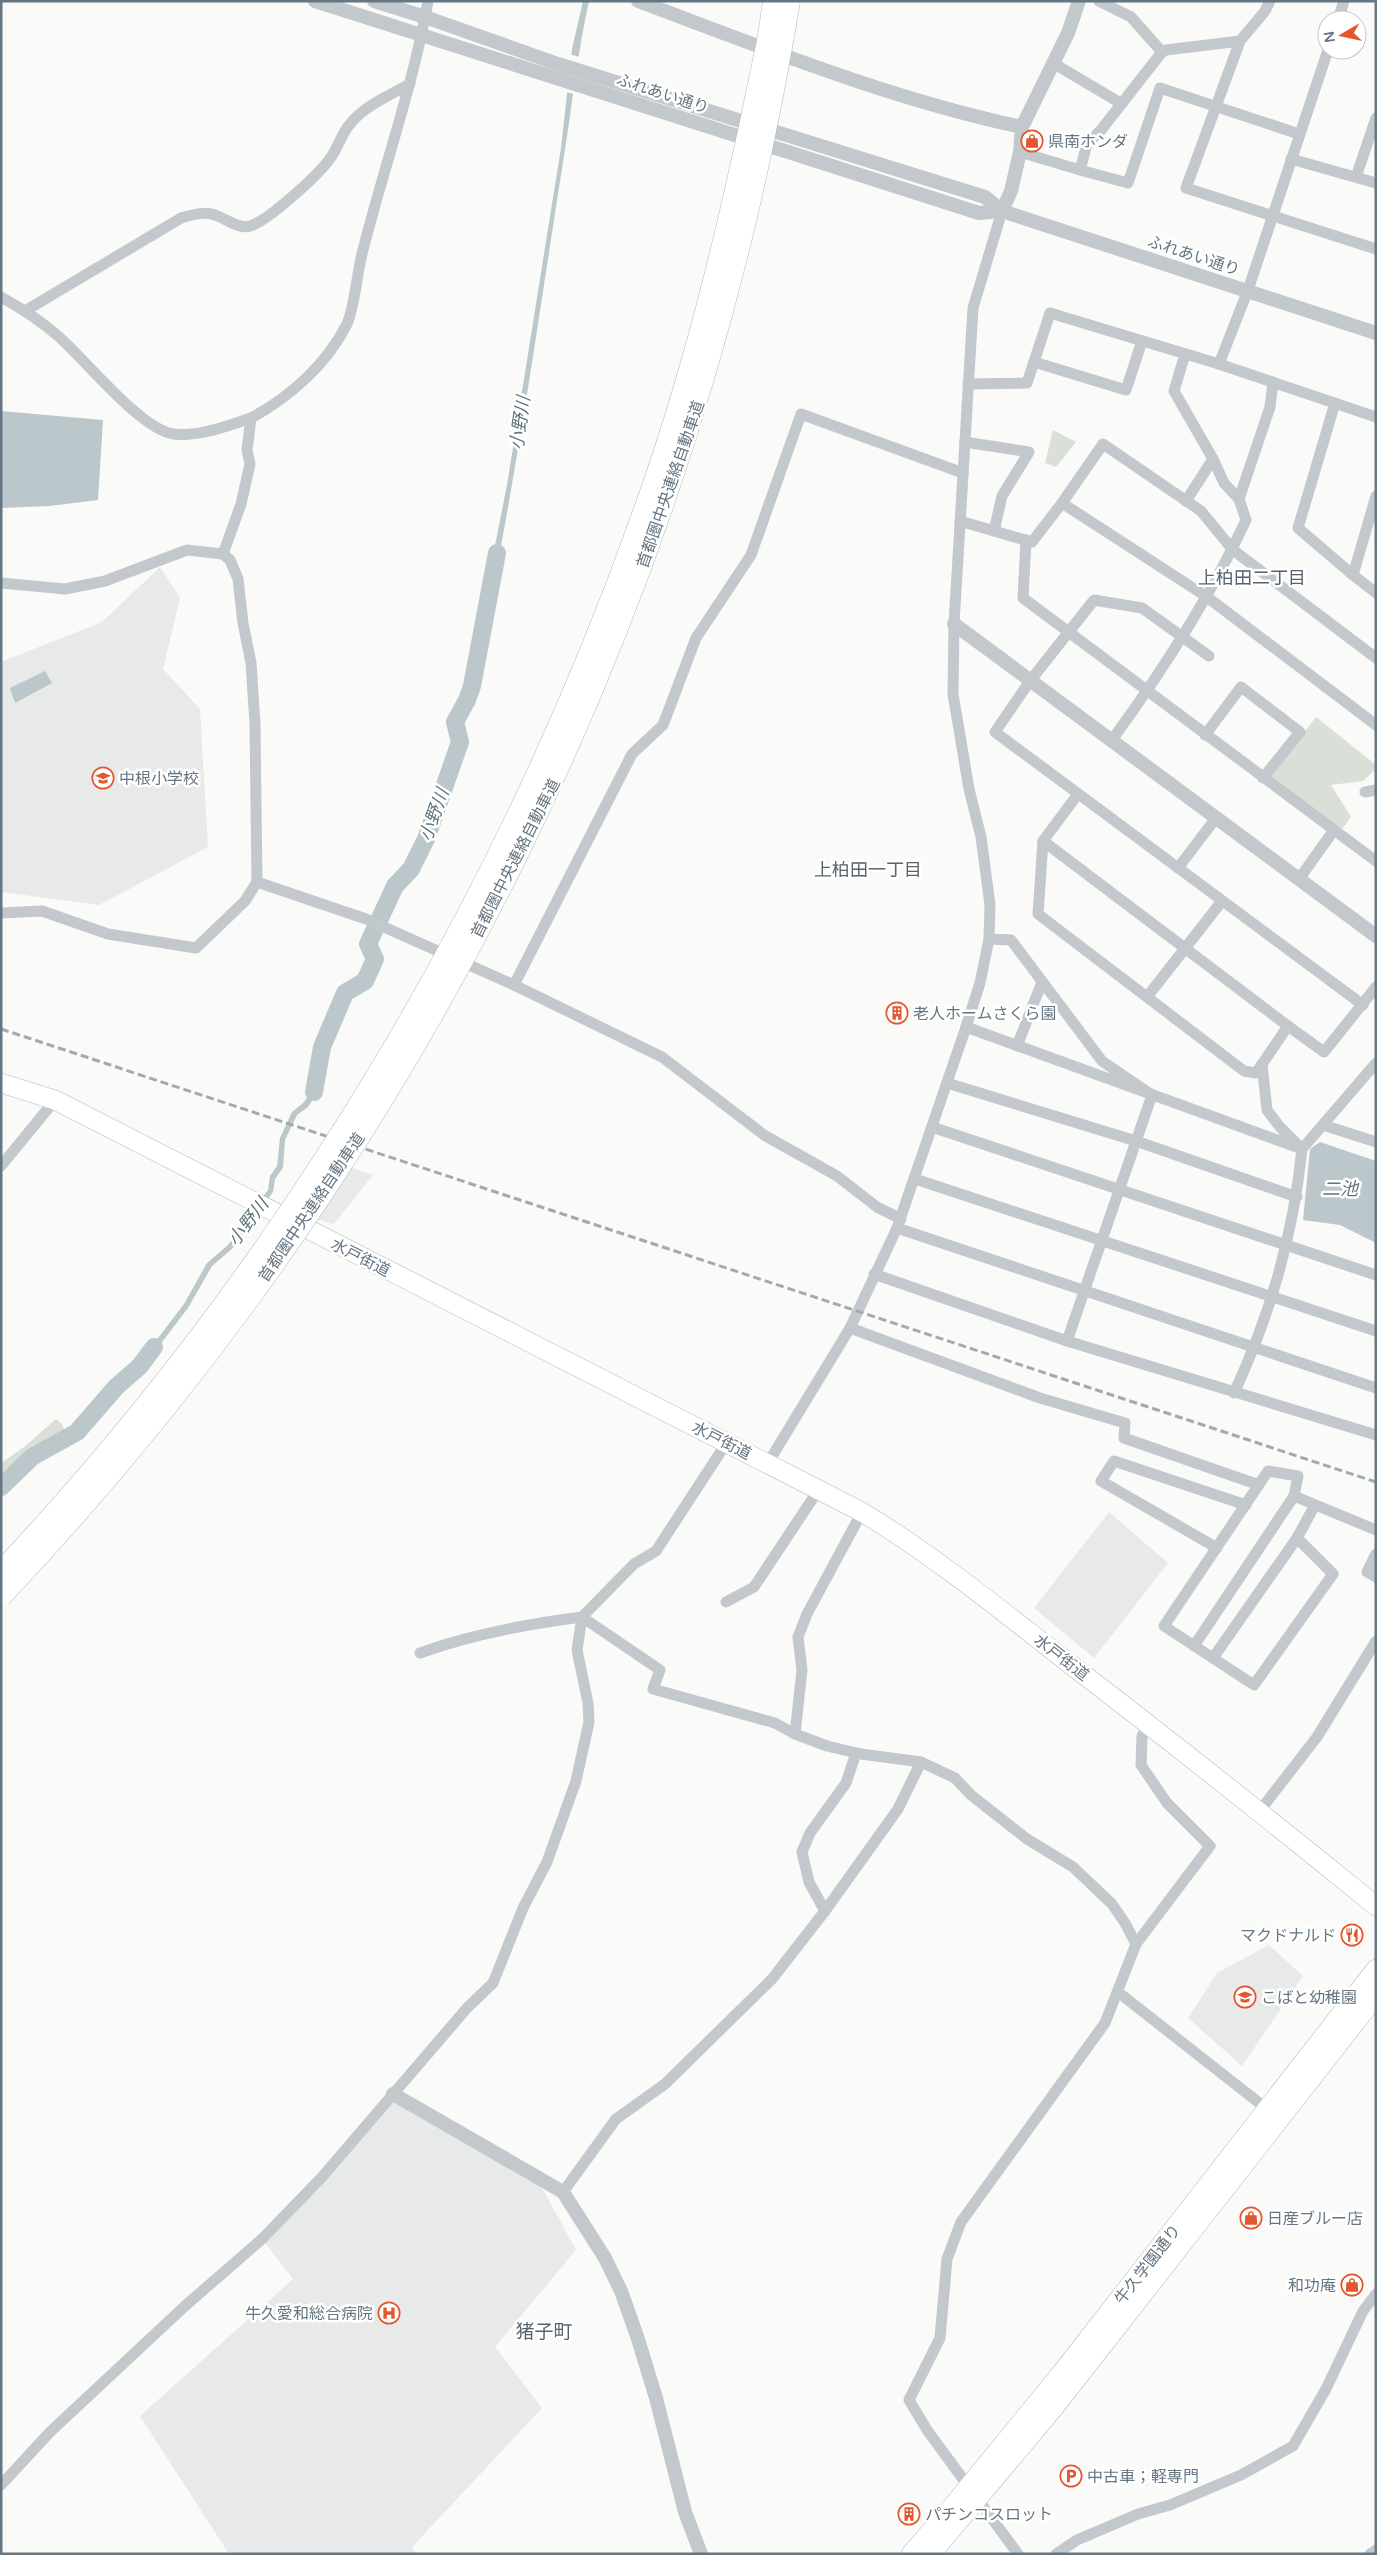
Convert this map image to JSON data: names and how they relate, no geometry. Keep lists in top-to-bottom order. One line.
{"streets":{"highway":["首都圏中央連絡自動車道","水戸街道","牛久学園通り"],"street":["ふれあい通り"]},"districts":["上柏田二丁目","上柏田一丁目","猪子町"],"water":["小野川","二池"],"places":{"shop":["県南ホンダ","日産ブルー店","和功庵"],"school or university":["中根小学校","こばと幼稚園"],"building":["老人ホームさくら園","パチンコスロット"],"restaurant":["マクドナルド"],"hospital":["牛久愛和総合病院"],"parking":["中古車；軽専門"]},"north":"left"}
